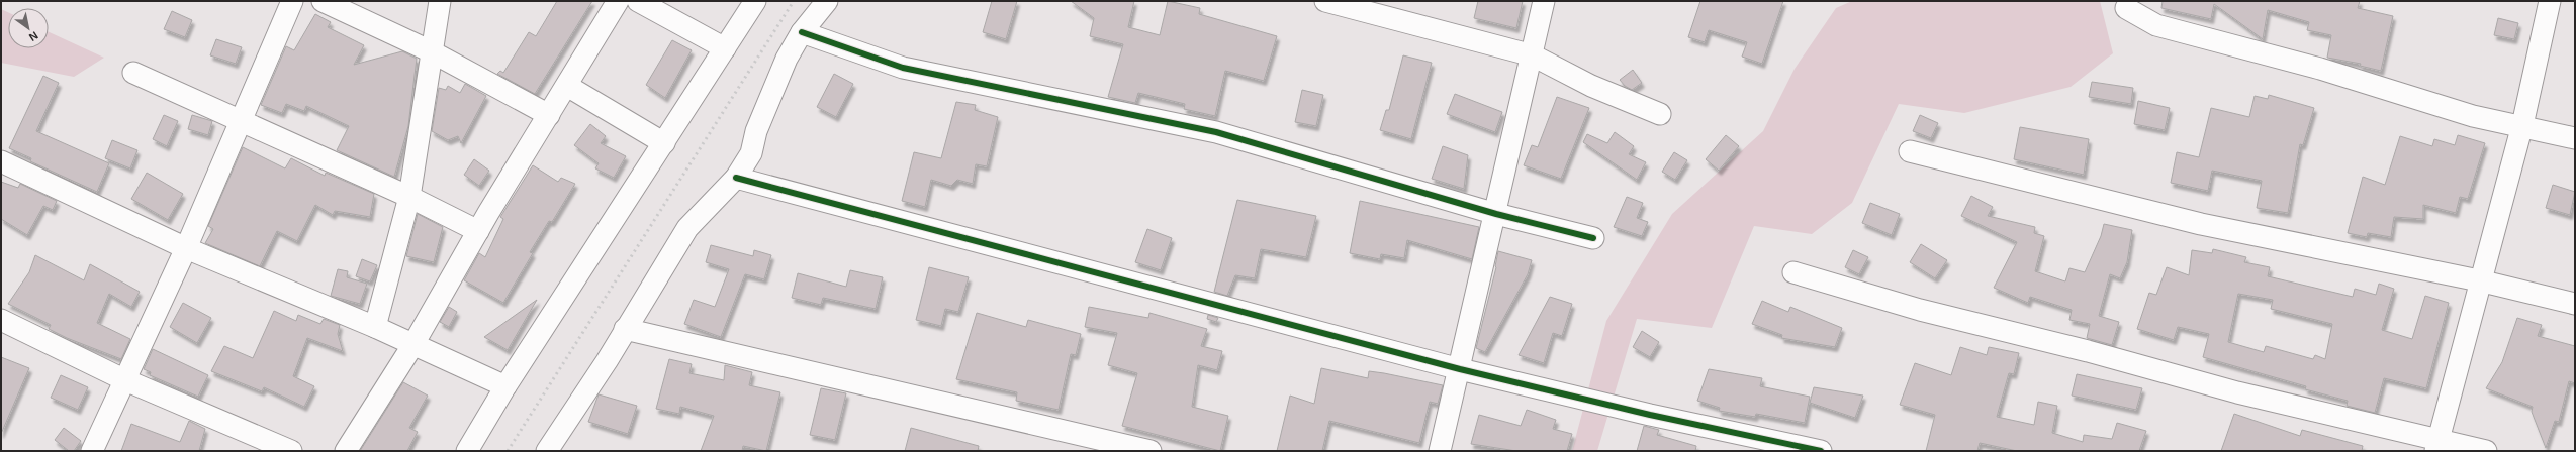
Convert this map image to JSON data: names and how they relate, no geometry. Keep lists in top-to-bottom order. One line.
{"north":"bottom right"}
